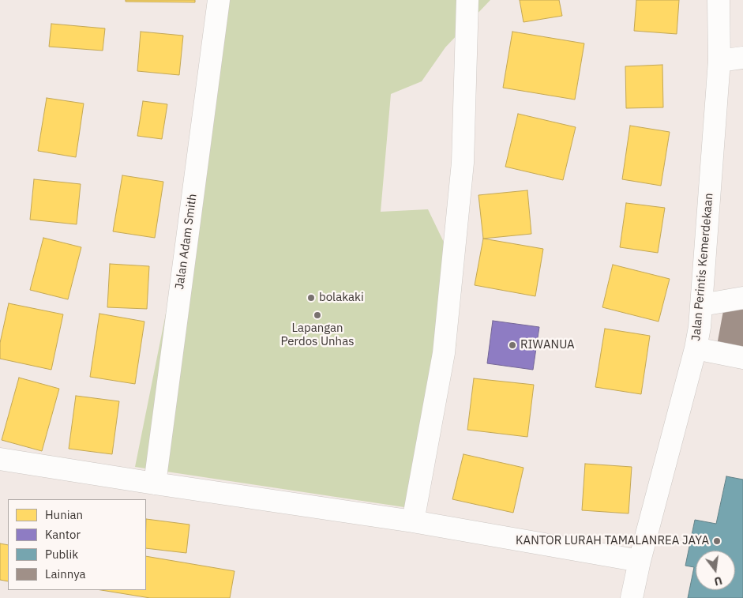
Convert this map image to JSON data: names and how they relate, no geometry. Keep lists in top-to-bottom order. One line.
{"streets":{"street":["Jalan Adam Smith","Jalan Perintis Kemerdekaan"]},"places":["bolakaki","Lapangan Perdos Unhas","RIWANUA","KANTOR LURAH TAMALANREA JAYA"],"legend":["Hunian","Kantor","Publik","Lainnya"],"north":"bottom"}
